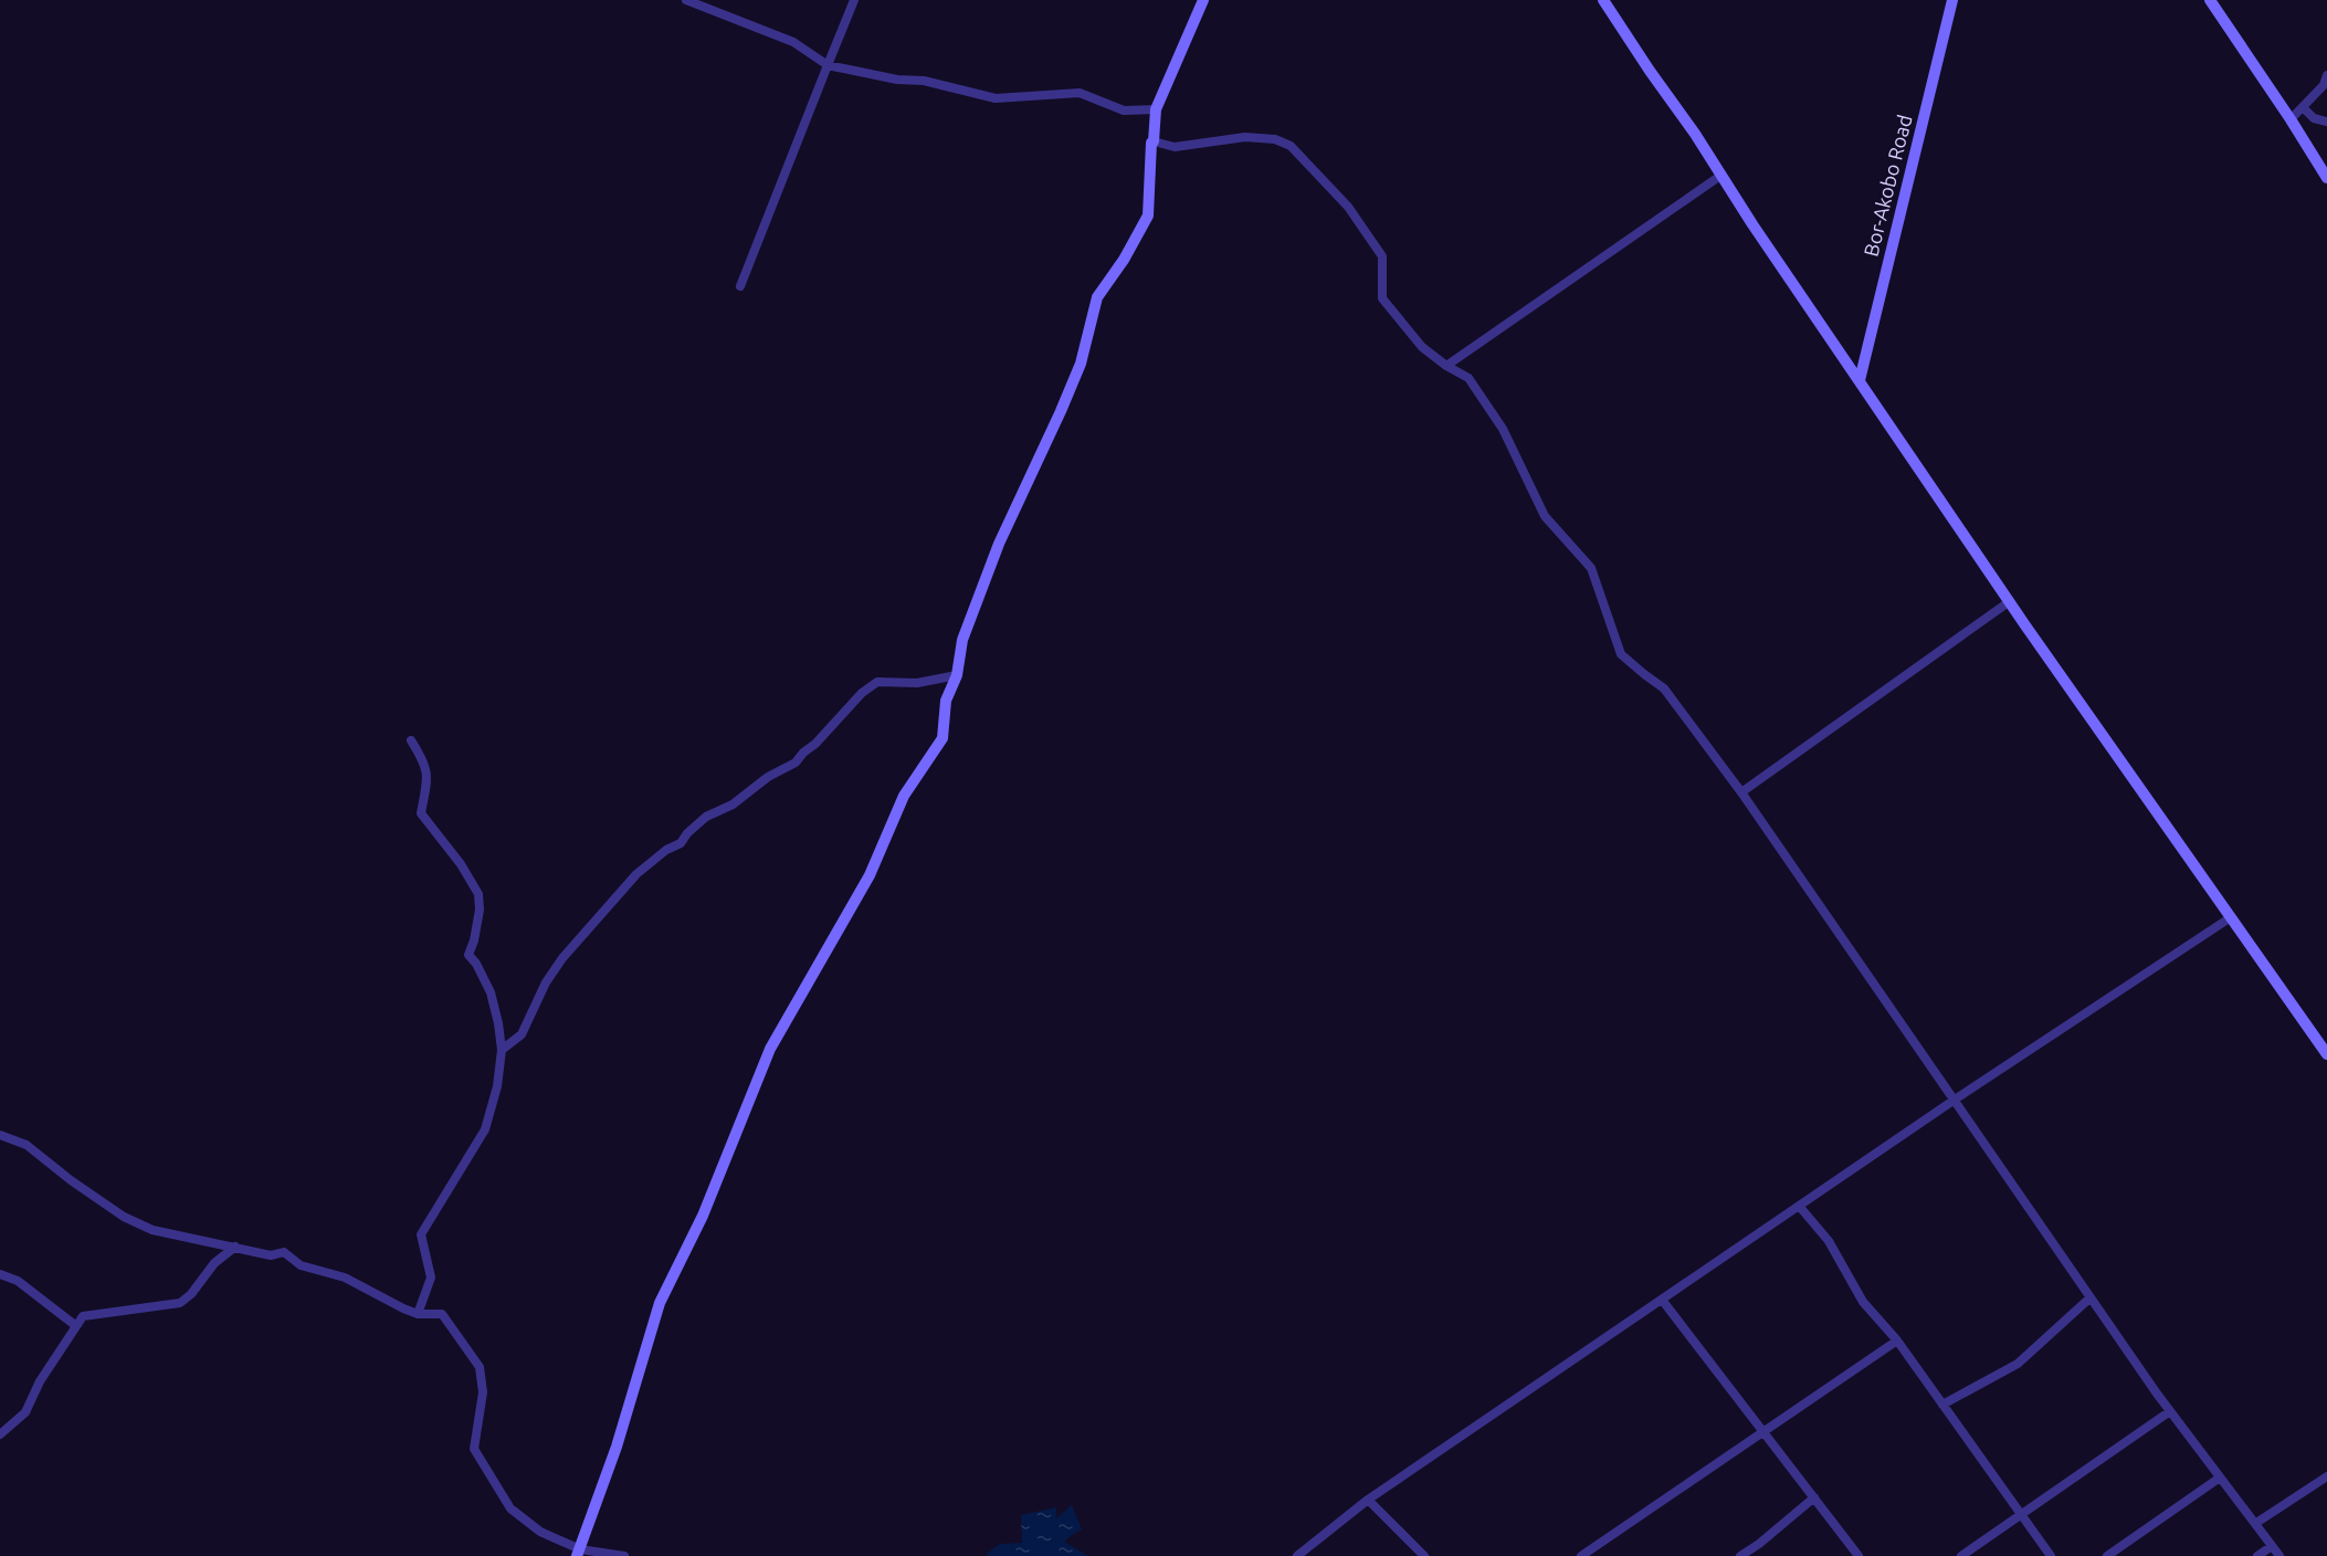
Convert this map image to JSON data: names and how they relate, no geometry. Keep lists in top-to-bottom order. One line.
{"streets":{"street":["Bor-Akobo Road"]}}
